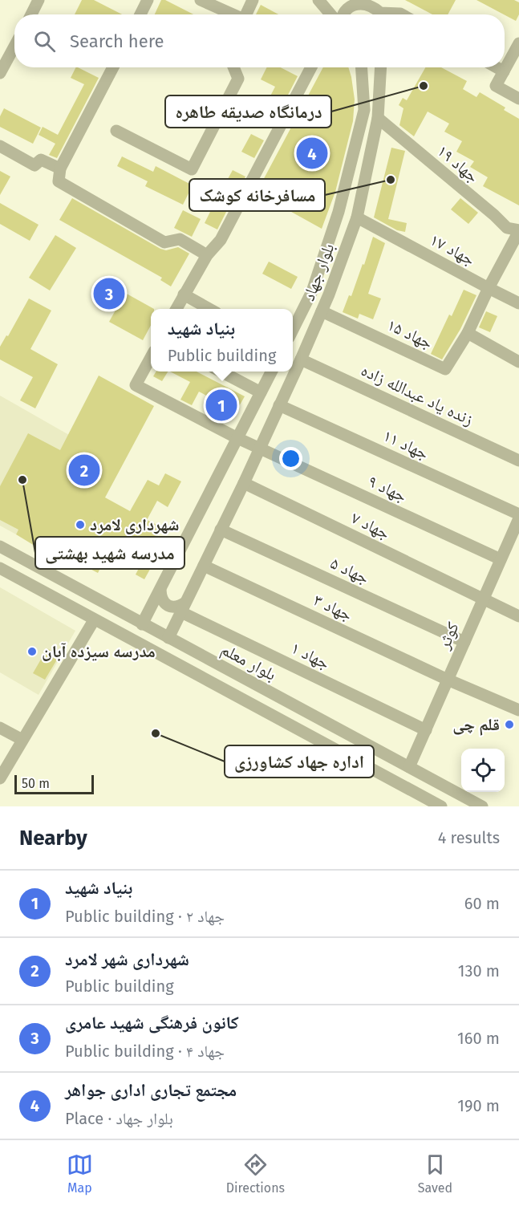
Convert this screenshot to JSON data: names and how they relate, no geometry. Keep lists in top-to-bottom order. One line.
{"streets":{"street":["جهاد ۱۹","جهاد ۱۷","بلوار جهاد","جهاد ۱۵","زنده یاد عبدالله زاده","جهاد ۱۱","جهاد ۹","جهاد ۷","جهاد ۵","جهاد ۳","کوثر","جهاد ۱","بلوار معلم"]},"crossings":[["جهاد ۱۹","بلوار جهاد"],["جهاد ۱۷","بلوار جهاد"],["بلوار جهاد","جهاد ۱۵"],["بلوار جهاد","زنده یاد عبدالله زاده"],["بلوار جهاد","جهاد ۱۱"],["بلوار جهاد","جهاد ۹"],["بلوار جهاد","جهاد ۷"],["بلوار جهاد","جهاد ۵"],["بلوار جهاد","جهاد ۳"],["بلوار جهاد","جهاد ۱"],["بلوار جهاد","بلوار معلم"],["جهاد ۱۱","کوثر"],["جهاد ۹","کوثر"],["جهاد ۷","کوثر"],["جهاد ۵","کوثر"],["جهاد ۳","کوثر"],["کوثر","جهاد ۱"],["کوثر","بلوار معلم"]],"places":["درمانگاه صدیقه طاهره","مسافرخانه کوشک","مدرسه شهید بهشتی","شهرداری لامرد","مدرسه سیزده آبان","قلم چی","اداره جهاد کشاورزی"],"scale_bar":"50 m","page":{"search":"Search here","pins":["4","3","1","2"],"popup":["بنیاد شهید","Public building"],"scale":"50 m","heading":["Nearby","4 results"],"list":[{"mark":"1","name":"بنیاد شهید","note":"Public building · جهاد ۲","value":"60 m"},{"mark":"2","name":"شهرداری شهر لامرد","note":"Public building","value":"130 m"},{"mark":"3","name":"کانون فرهنگی شهید عامری","note":"Public building · جهاد ۴","value":"160 m"},{"mark":"4","name":"مجتمع تجاری اداری جواهر","note":"Place · بلوار جهاد","value":"190 m"}],"nav":["Map","Directions","Saved"]}}
